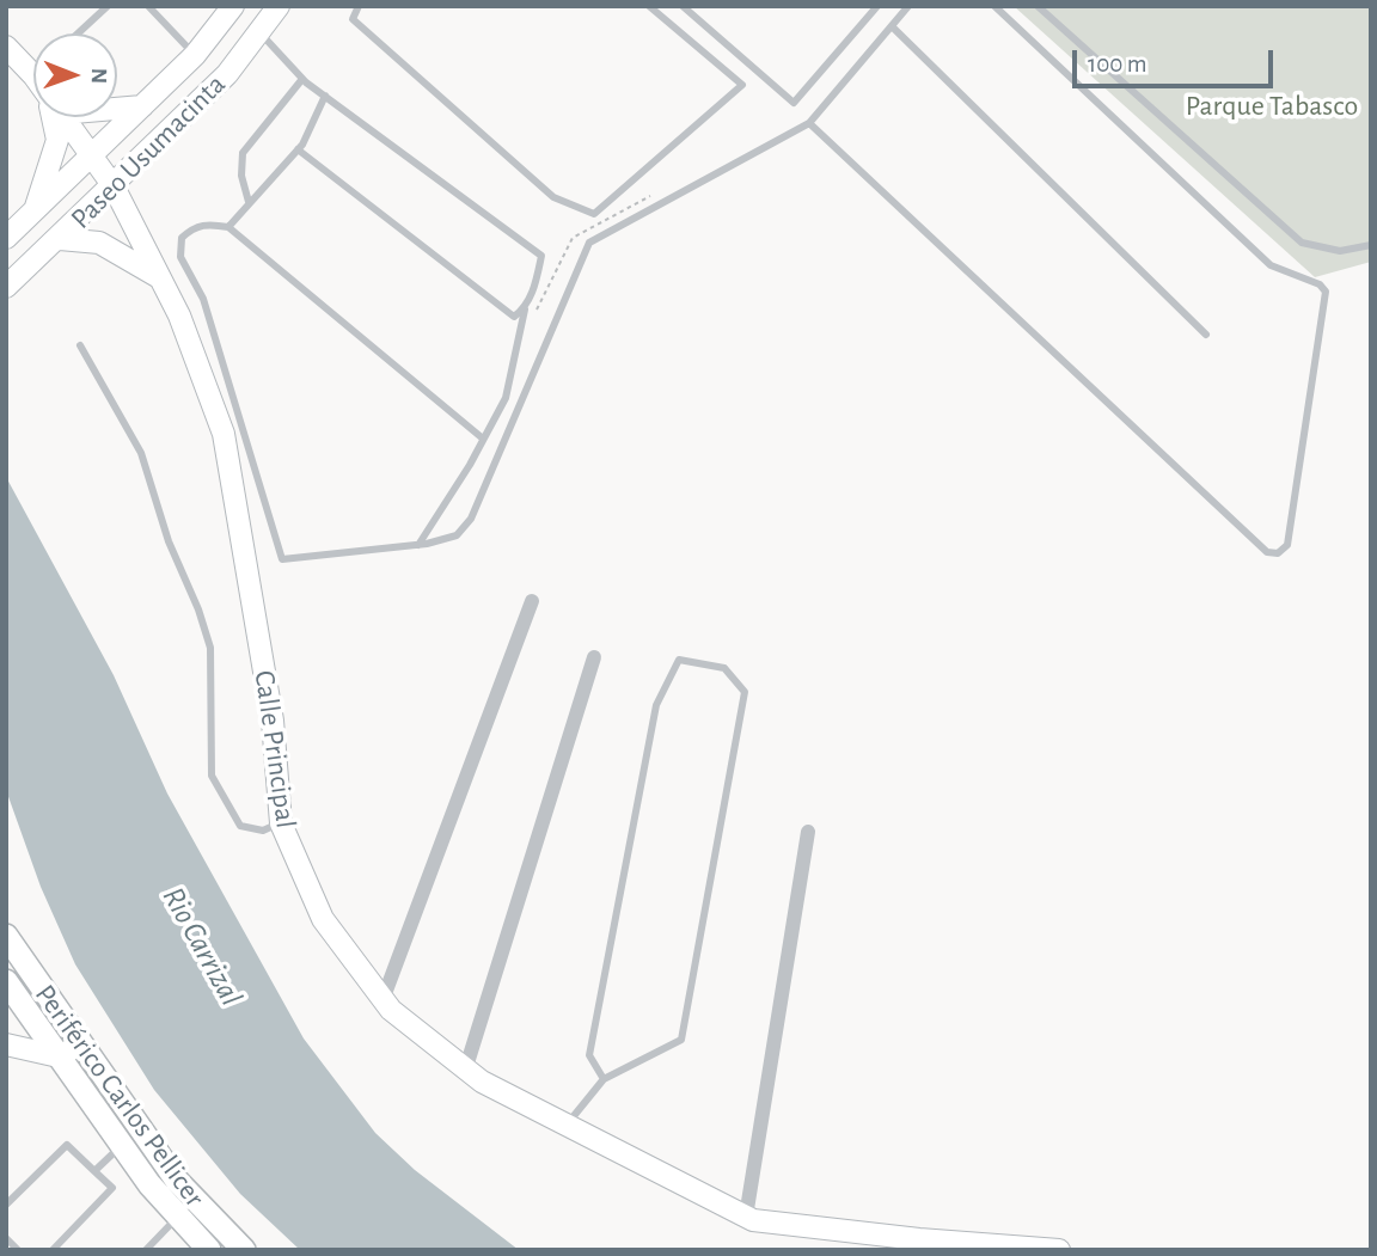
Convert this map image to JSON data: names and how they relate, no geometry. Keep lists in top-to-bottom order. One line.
{"streets":{"main road":["Paseo Usumacinta","Calle Principal","Periférico Carlos Pellicer"]},"crossings":[["Paseo Usumacinta","Calle Principal"]],"water":["Rio Carrizal"],"parks":["Parque Tabasco"],"scale_bar":"100 m","north":"right"}
